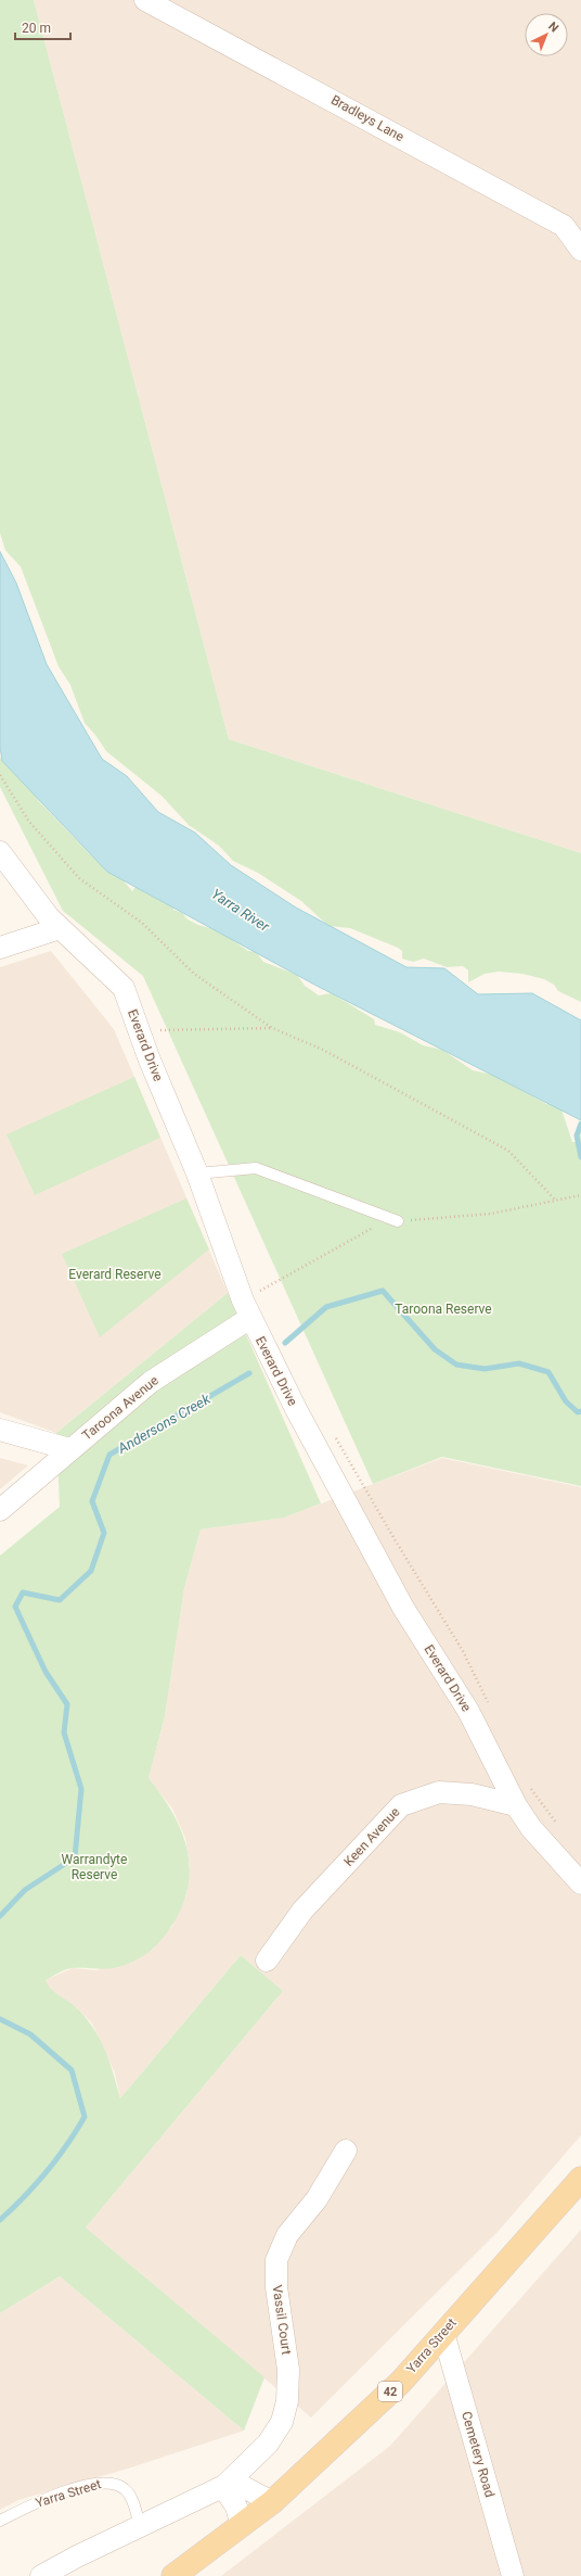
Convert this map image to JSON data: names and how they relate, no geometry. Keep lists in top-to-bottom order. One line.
{"streets":{"main road":["Yarra Street","42"],"street":["Bradleys Lane","Everard Drive","Taroona Avenue","Keen Avenue","Vassil Court","Cemetery Road"]},"crossings":[["Everard Drive","Taroona Avenue"],["Everard Drive","Keen Avenue"],["Yarra Street","Cemetery Road"]],"water":["Yarra River","Andersons Creek"],"parks":["Everard Reserve","Taroona Reserve","Warrandyte Reserve"],"scale_bar":"20 m","north":"top right"}
